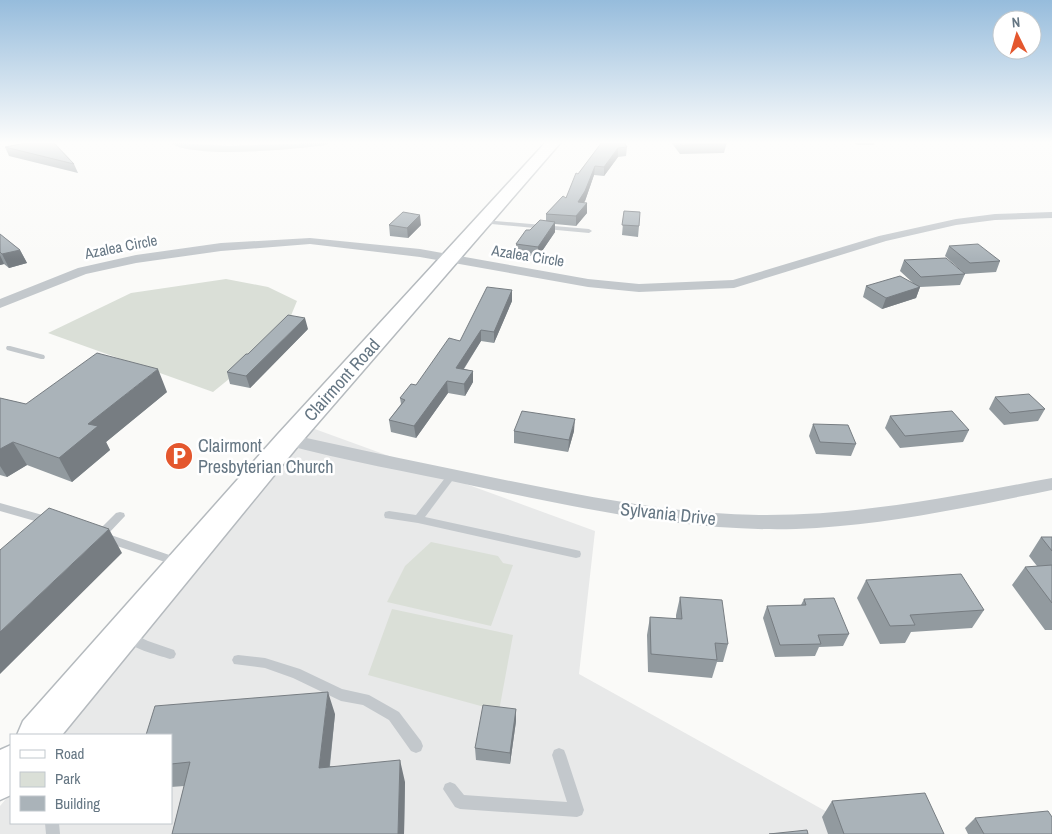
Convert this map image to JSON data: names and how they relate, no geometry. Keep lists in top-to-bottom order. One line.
{"streets":{"main road":["Clairmont Road"],"street":["Azalea Circle","Sylvania Drive"]},"crossings":[["Azalea Circle","Clairmont Road"],["Clairmont Road","Sylvania Drive"]],"places":{"parking":["Clairmont Presbyterian Church"]},"legend":["Road","Park","Building"],"north":"top"}
